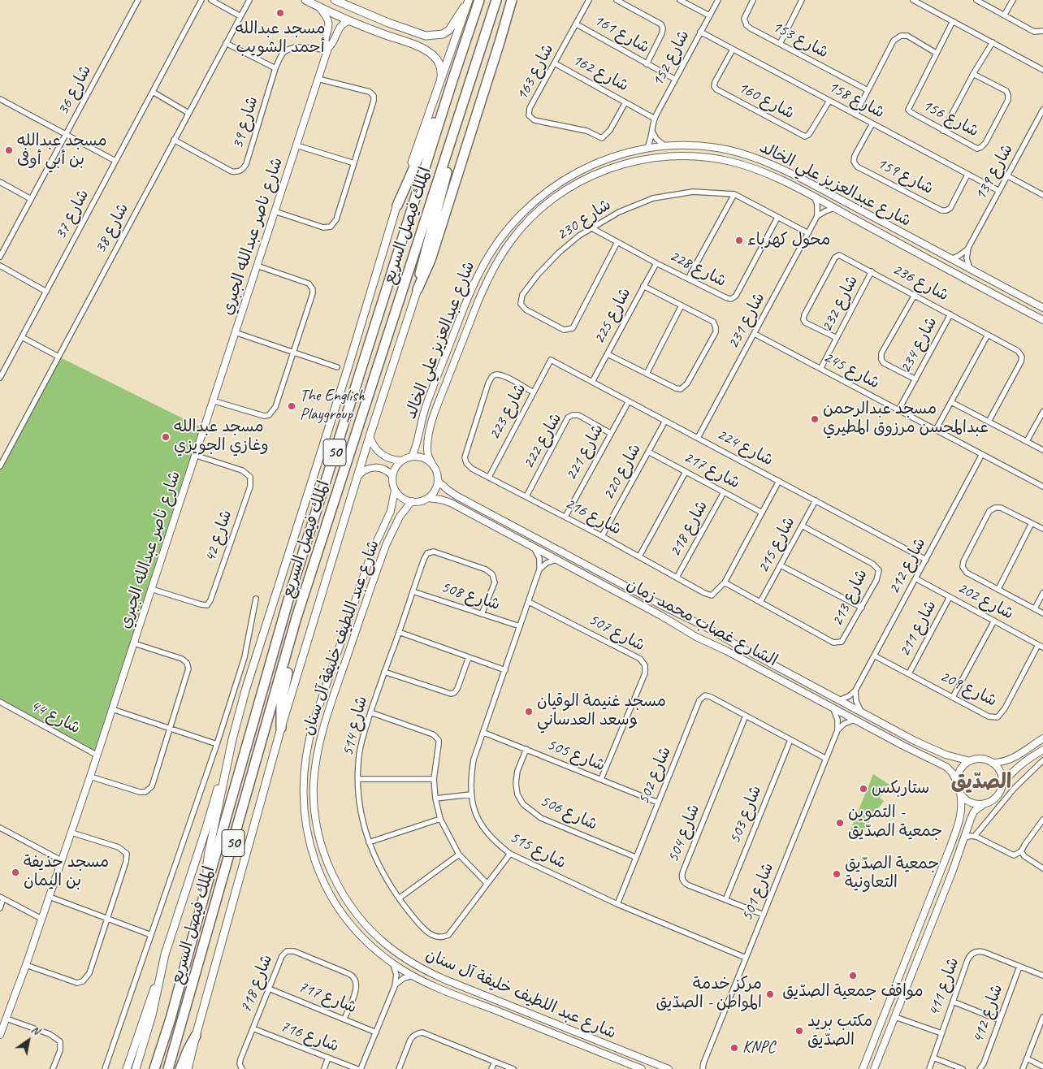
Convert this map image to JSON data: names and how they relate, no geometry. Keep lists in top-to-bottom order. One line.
{"streets":{"highway":["الملك فيصل السريع","50"],"street":["شارع 161","شارع 153","شارع 152","شارع 163","شارع 162","شارع 36","شارع 158","شارع 160","شارع 156","شارع 39","شارع 139","شارع 159","شارع عبدالعزيز علي الخالد","شارع 37","شارع 230","شارع 38","شارع ناصر عبدالله الجبري","شارع 228","شارع 236","شارع 232","شارع 225","شارع 231","شارع 234","شارع 245","شارع 223","شارع 222","شارع 224","شارع 221","شارع 217","شارع 220","شارع 216","شارع 218","شارع 42","شارع 215","شارع 212","شارع 508","شارع 213","شارع 202","الشارع غصاب محمد زمان","شارع 211","شارع 507","شارع عبد اللطيف خليفة آل سنان","شارع 209","شارع 44","شارع 514","شارع 505","شارع 502","شارع 506","شارع 503","شارع 504","شارع 515","شارع 501","شارع 718","شارع 411","شارع 717","شارع 412","شارع 716"]},"crossings":[["شارع 161","شارع 152"],["شارع 161","شارع 163"],["شارع 152","شارع 162"],["شارع 152","شارع 158"],["شارع 152","شارع عبدالعزيز علي الخالد"],["شارع 163","شارع 162"],["شارع 158","شارع 160"],["شارع 158","شارع 139"],["شارع 158","شارع 159"],["شارع 39","شارع 38"],["شارع 39","شارع ناصر عبدالله الجبري"],["شارع عبدالعزيز علي الخالد","الشارع غصاب محمد زمان"],["شارع عبدالعزيز علي الخالد","شارع عبد اللطيف خليفة آل سنان"],["شارع 230","شارع 228"],["شارع 230","شارع 231"],["شارع ناصر عبدالله الجبري","شارع 42"],["شارع ناصر عبدالله الجبري","شارع 44"],["شارع 228","شارع 225"],["شارع 236","شارع 232"],["شارع 236","شارع 234"],["شارع 232","شارع 245"],["شارع 225","شارع 224"],["شارع 231","شارع 245"],["شارع 231","شارع 224"],["شارع 234","شارع 245"],["شارع 245","شارع 212"],["شارع 223","شارع 224"],["شارع 223","شارع 216"],["شارع 222","شارع 221"],["شارع 222","شارع 216"],["شارع 224","شارع 221"],["شارع 224","شارع 220"],["شارع 224","شارع 216"],["شارع 224","شارع 215"],["شارع 224","شارع 212"],["شارع 221","شارع 216"],["شارع 217","شارع 220"],["شارع 217","شارع 216"],["شارع 217","شارع 218"],["شارع 220","شارع 216"],["شارع 216","شارع 218"],["شارع 216","شارع 213"],["شارع 215","شارع 213"],["شارع 212","شارع 202"],["شارع 212","شارع 209"],["شارع 508","شارع 514"],["شارع 508","شارع 515"],["شارع 202","شارع 211"],["شارع 202","شارع 209"],["الشارع غصاب محمد زمان","شارع عبد اللطيف خليفة آل سنان"],["الشارع غصاب محمد زمان","شارع 515"],["الشارع غصاب محمد زمان","شارع 501"],["شارع 211","شارع 209"],["شارع 507","شارع 505"],["شارع 507","شارع 515"],["شارع 514","شارع 515"],["شارع 505","شارع 502"],["شارع 505","شارع 506"],["شارع 505","شارع 515"],["شارع 502","شارع 506"],["شارع 502","شارع 503"],["شارع 502","شارع 504"],["شارع 502","شارع 515"],["شارع 502","شارع 501"],["شارع 503","شارع 504"],["شارع 504","شارع 501"],["شارع 515","شارع 501"],["شارع 718","شارع 717"],["شارع 718","شارع 716"],["شارع 411","شارع 412"]],"districts":["الصدّيق"],"places":["مسجد عبدالله أحمد الشويب","مسجد عبدالله بن أبي أوفى","محول كهرباء","The English Playgroup","مسجد عبدالرحمن عبدالمحسن مرزوق المطيري","مسجد عبدالله وغازي الجويزي","مسجد غنيمة الوقيان وسعد العدساني","ستاربكس","التموين - جمعية الصدّيق","مسجد حذيفة بن اليمان","جمعية الصدّيق التعاونية","مواقف جمعية الصدّيق","مركز خدمة المواطن - الصدّيق","مكتب بريد الصدّيق","KNPC"],"north":"top right"}
